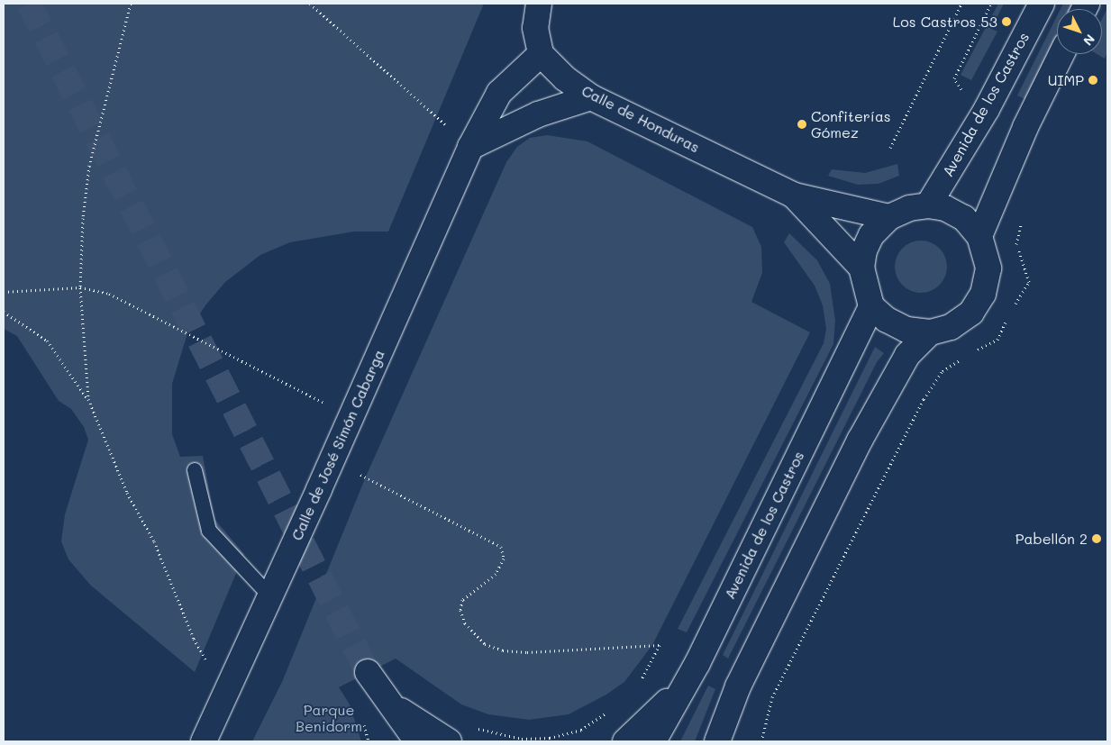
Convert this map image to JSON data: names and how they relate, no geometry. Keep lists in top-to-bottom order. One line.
{"streets":{"main road":["Avenida de los Castros","Calle de Honduras","Calle de José Simón Cabarga"]},"crossings":[["Avenida de los Castros","Calle de Honduras"],["Calle de Honduras","Calle de José Simón Cabarga"]],"parks":["Parque Benidorm"],"places":["Los Castros 53","UIMP","Confiterías Gómez","Pabellón 2"],"north":"bottom right"}
